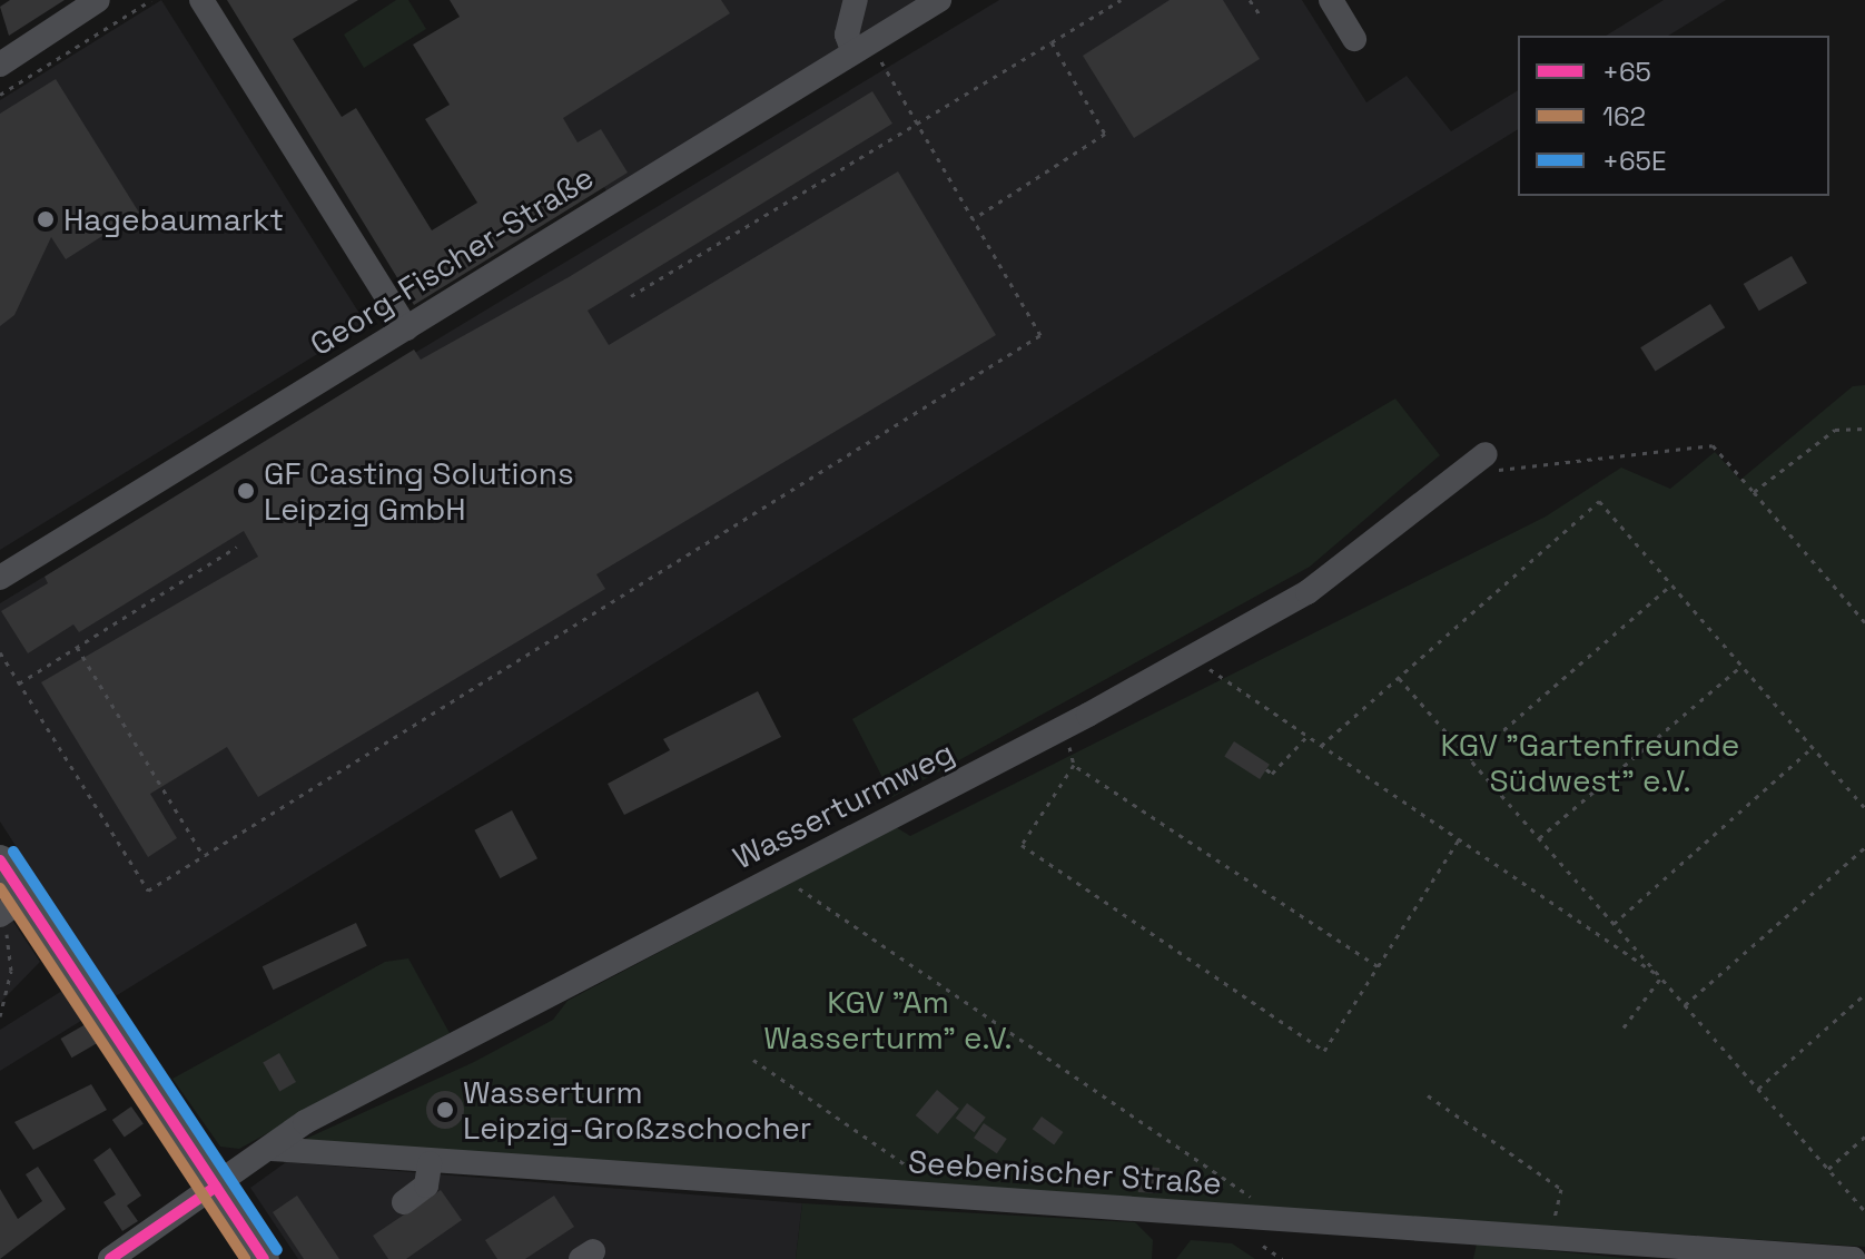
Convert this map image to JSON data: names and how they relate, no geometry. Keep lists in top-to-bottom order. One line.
{"streets":{"street":["Georg-Fischer-Straße","Wasserturmweg","Seebenischer Straße"]},"crossings":[["Wasserturmweg","Seebenischer Straße"]],"parks":["KGV \"Gartenfreunde Südwest\" e.V.","KGV \"Am Wasserturm\" e.V."],"places":["Hagebaumarkt","GF Casting Solutions Leipzig GmbH","Wasserturm Leipzig-Großzschocher"],"lines":["transit line +65E","transit line +65","transit line 162"],"legend":["+65","162","+65E"]}
